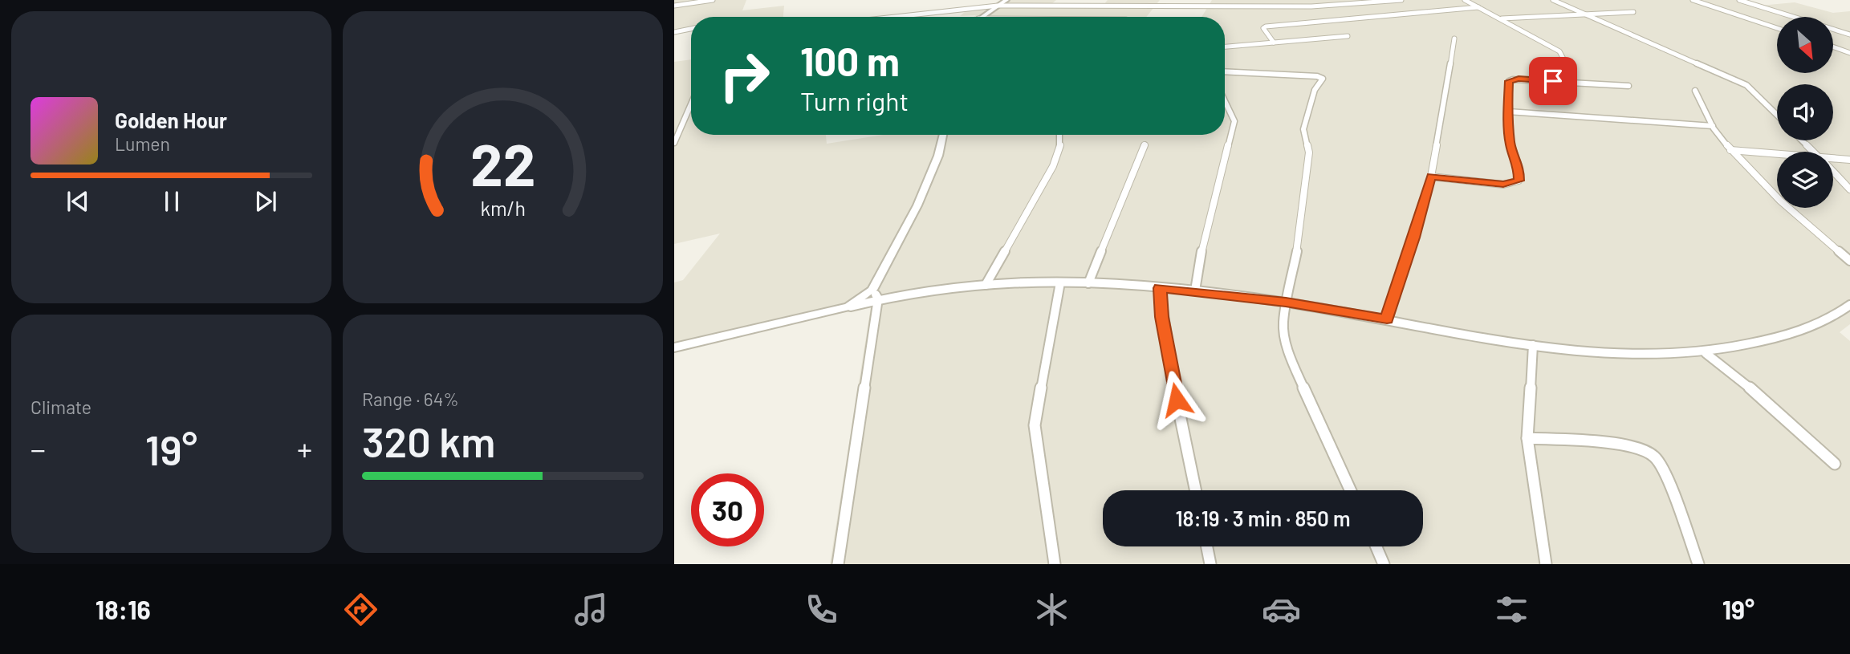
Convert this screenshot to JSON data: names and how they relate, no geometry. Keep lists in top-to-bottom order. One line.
{"north":"bottom right","page":{"turn":["100 m","Turn right"],"song":["Golden Hour","Lumen"],"tile":["Climate",["Range · 64%","320 km"]],"heat":["−","19°","+"],"limit":"30","trip":"18:19 · 3 min · 850 m","tabs":["18:16","19°"],"gauge":["22","km/h"]}}
